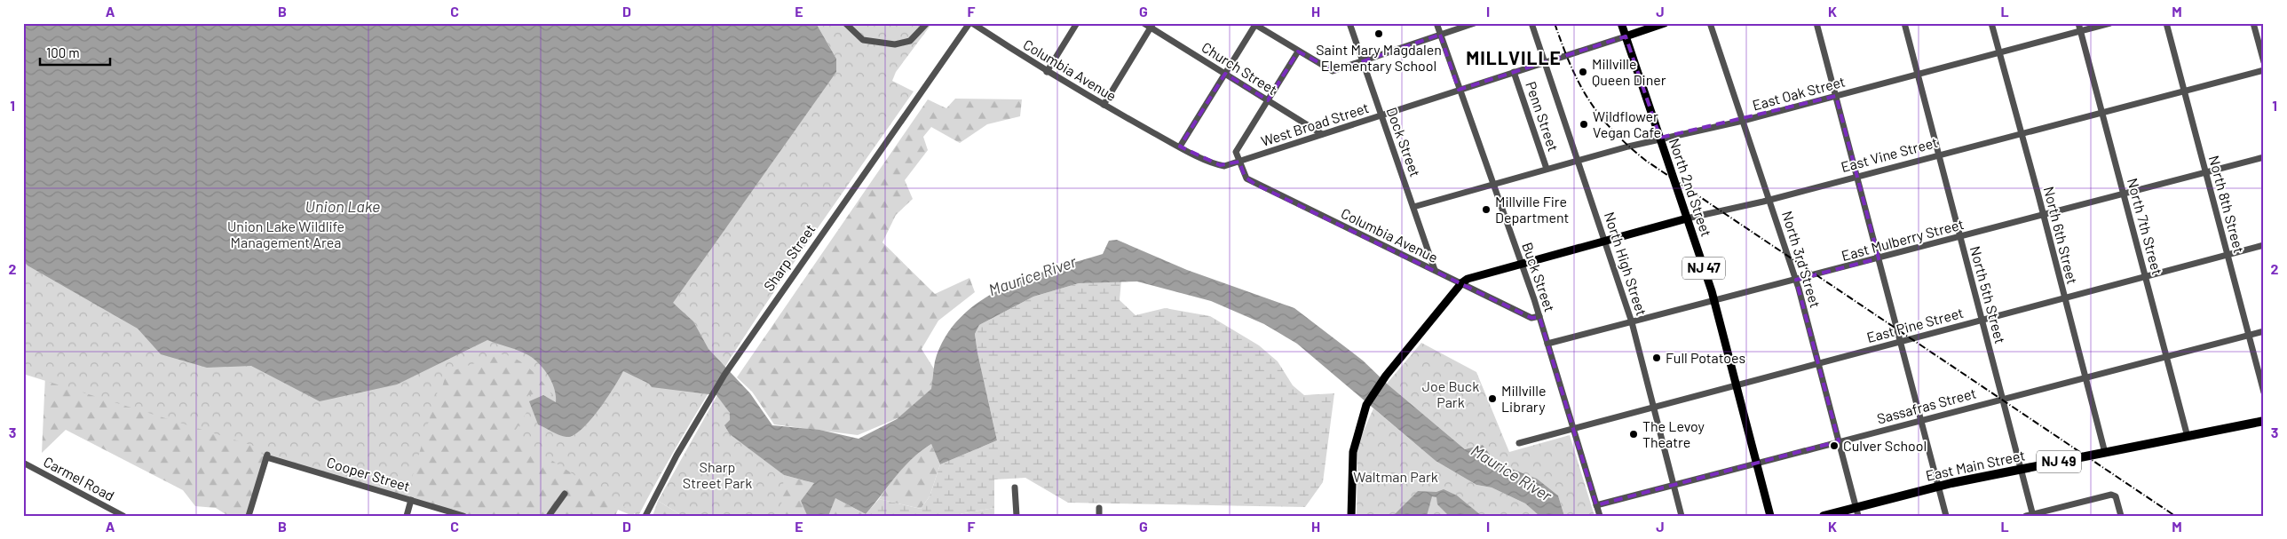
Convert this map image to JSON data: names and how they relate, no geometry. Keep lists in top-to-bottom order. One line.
{"streets":{"highway":["NJ 49","East Main Street"],"main road":["East Vine Street","North 2nd Street","NJ 47"],"street":["Church Street","Columbia Avenue","East Oak Street","Penn Street","West Broad Street","Dock Street","North 8th Street","North 7th Street","North 6th Street","East Mulberry Street","Sharp Street","North 3rd Street","North High Street","Buck Street","North 5th Street","East Pine Street","Sassafras Street","Cooper Street","Carmel Road"]},"crossings":[["Church Street","West Broad Street"],["Columbia Avenue","West Broad Street"],["Columbia Avenue","Dock Street"],["Columbia Avenue","East Vine Street"],["Columbia Avenue","Sharp Street"],["Columbia Avenue","Buck Street"],["East Oak Street","Penn Street"],["East Oak Street","Dock Street"],["East Oak Street","North 2nd Street"],["East Oak Street","North 7th Street"],["East Oak Street","North 6th Street"],["East Oak Street","North 3rd Street"],["East Oak Street","North High Street"],["East Oak Street","Buck Street"],["East Oak Street","North 5th Street"],["Penn Street","West Broad Street"],["West Broad Street","Dock Street"],["West Broad Street","North 2nd Street"],["West Broad Street","North High Street"],["West Broad Street","Buck Street"],["East Vine Street","North 2nd Street"],["East Vine Street","North 8th Street"],["East Vine Street","North 7th Street"],["East Vine Street","North 6th Street"],["East Vine Street","North 3rd Street"],["East Vine Street","North High Street"],["East Vine Street","Buck Street"],["East Vine Street","North 5th Street"],["North 2nd Street","East Mulberry Street"],["North 2nd Street","East Pine Street"],["North 2nd Street","Sassafras Street"],["North 8th Street","East Mulberry Street"],["North 8th Street","East Pine Street"],["North 8th Street","Sassafras Street"],["North 7th Street","East Mulberry Street"],["North 7th Street","East Pine Street"],["North 7th Street","Sassafras Street"],["North 7th Street","East Main Street"],["North 6th Street","East Mulberry Street"],["North 6th Street","East Pine Street"],["North 6th Street","Sassafras Street"],["North 6th Street","East Main Street"],["East Mulberry Street","North 3rd Street"],["East Mulberry Street","North High Street"],["East Mulberry Street","Buck Street"],["East Mulberry Street","North 5th Street"],["North 3rd Street","East Pine Street"],["North 3rd Street","Sassafras Street"],["North 3rd Street","East Main Street"],["North High Street","East Pine Street"],["North High Street","Sassafras Street"],["Buck Street","East Pine Street"],["Buck Street","Sassafras Street"],["North 5th Street","East Pine Street"],["North 5th Street","Sassafras Street"],["North 5th Street","East Main Street"]],"districts":["MILLVILLE"],"water":["Union Lake","Maurice River"],"parks":["Union Lake Wildlife Management Area","Joe Buck Park","Sharp Street Park","Waltman Park"],"places":["Saint Mary Magdalen Elementary School","Millville Queen Diner","Wildflower Vegan Cafe","Millville Fire Department","Full Potatoes","Millville Library","The Levoy Theatre","Culver School"],"scale_bar":"100 m","grid":{"columns":["A","B","C","D","E","F","G","H","I","J","K","L","M"],"rows":["1","2","3"]}}
